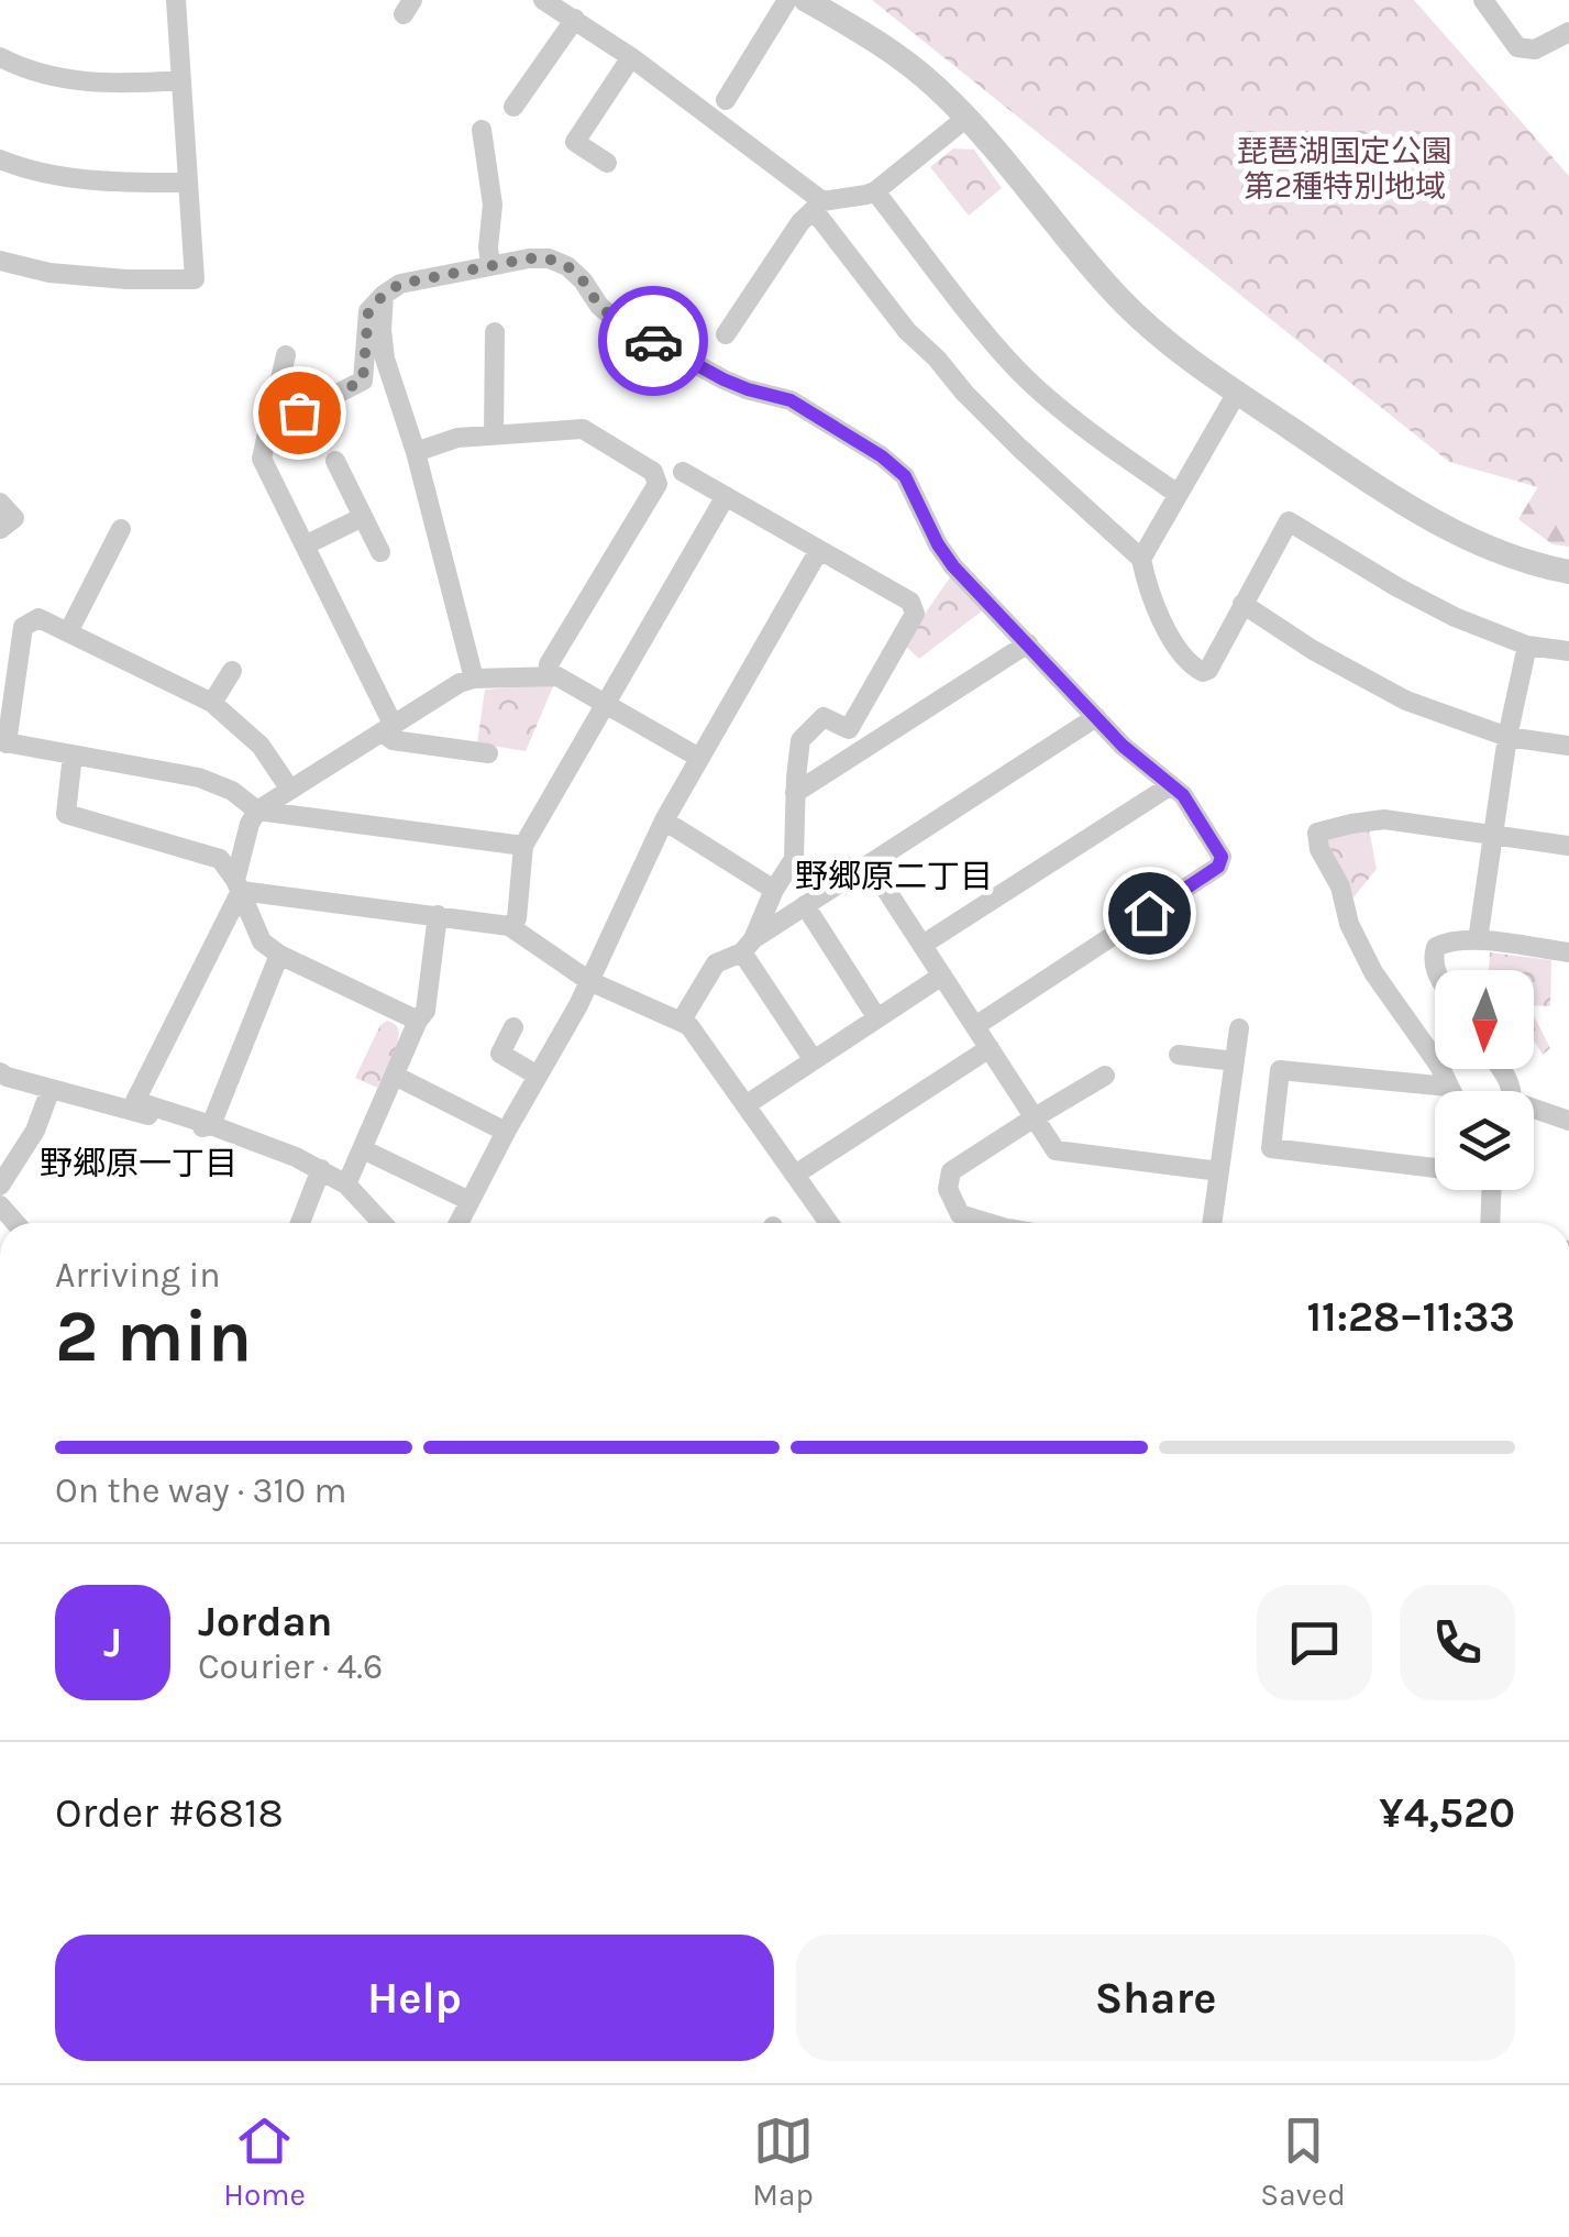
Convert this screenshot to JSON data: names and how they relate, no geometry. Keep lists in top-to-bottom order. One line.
{"districts":["野郷原二丁目","野郷原一丁目"],"parks":["琵琶湖国定公園 第2種特別地域"],"north":"bottom","page":{"heading":["2 min","Arriving in","11:28–11:33"],"panel":["Jordan","Courier · 4.6","Order #6818","¥4,520"],"bar":"On the way · 310 m","round":"J","buttons":["Help","Share"],"tabs":["Home","Map","Saved"]}}
